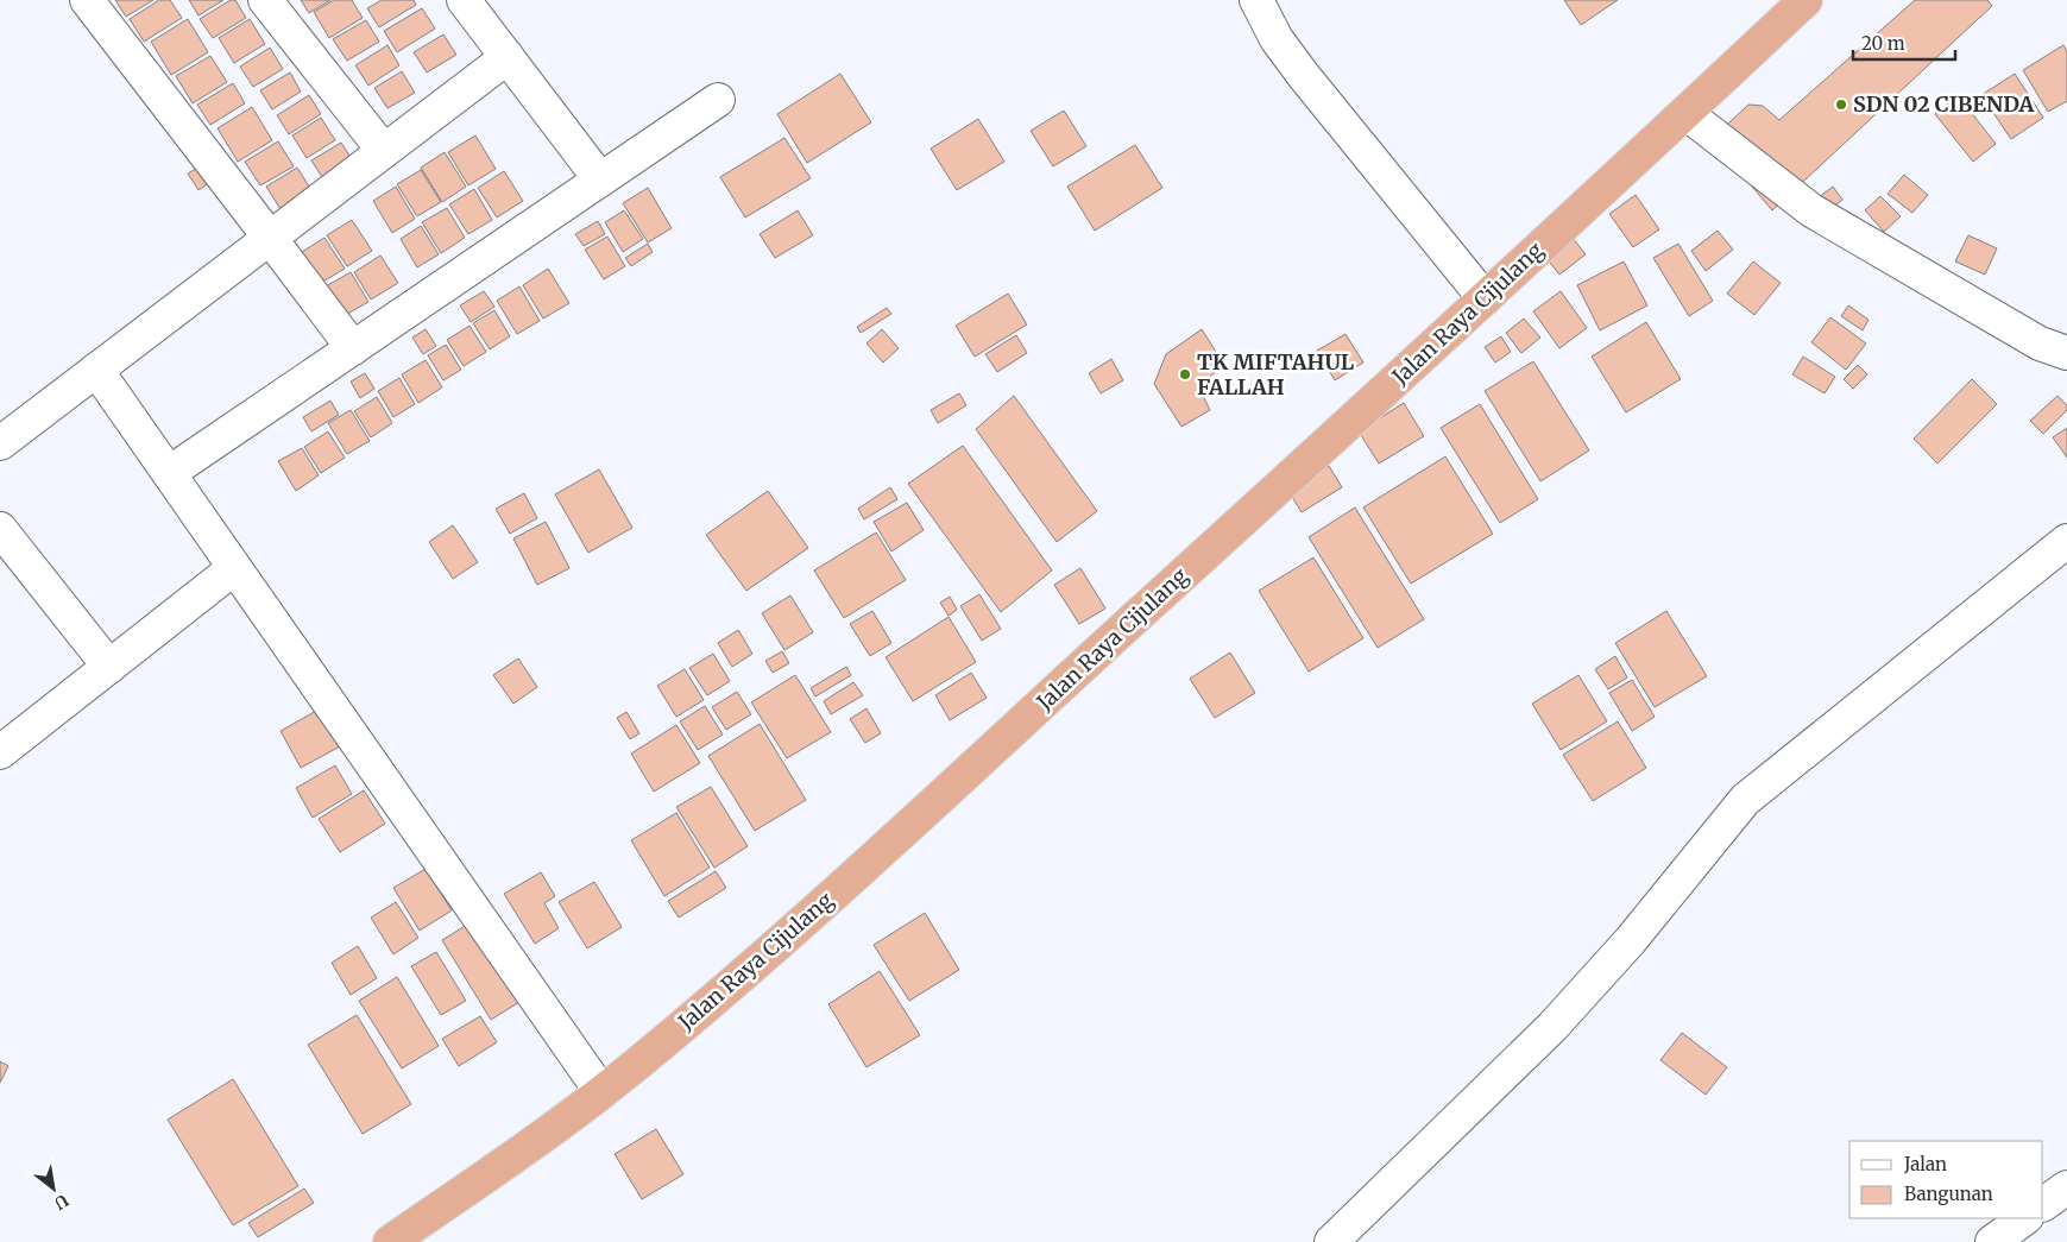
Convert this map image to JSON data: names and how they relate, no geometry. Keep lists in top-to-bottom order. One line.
{"streets":{"highway":["Jalan Raya Cijulang"]},"places":["SDN 02 CIBENDA","TK MIFTAHUL FALLAH"],"legend":["Jalan","Bangunan"],"scale_bar":"20 m","north":"bottom right"}
